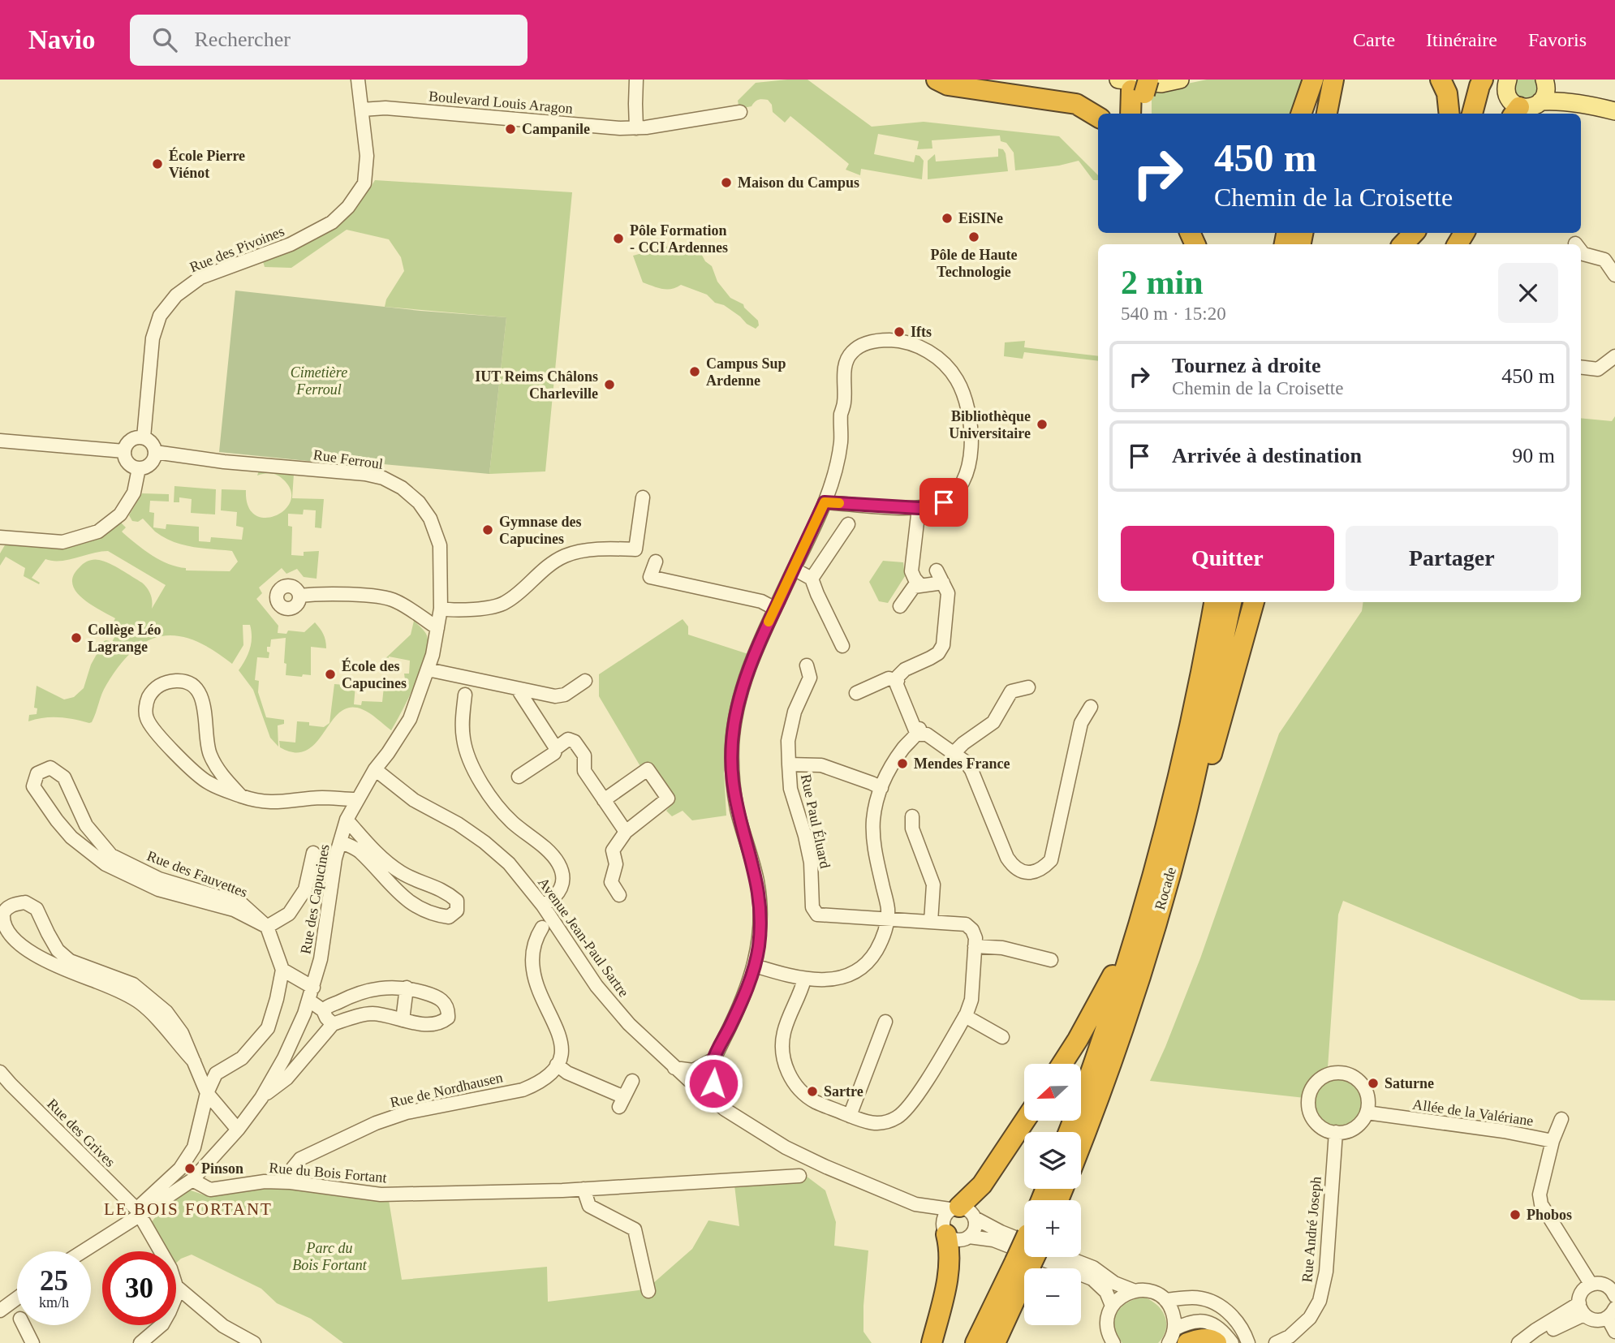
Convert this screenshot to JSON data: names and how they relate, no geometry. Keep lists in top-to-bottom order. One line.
{"streets":{"highway":["Rocade"],"street":["Boulevard Louis Aragon","Rue des Pivoines","Rue Ferroul","Rue Paul Éluard","Rue des Fauvettes","Rue des Capucines","Avenue Jean-Paul Sartre","Rue de Nordhausen","Allée de la Valériane","Rue des Grives","Rue du Bois Fortant","Rue André Joseph"]},"crossings":[["Boulevard Louis Aragon","Rue des Pivoines"],["Rue des Pivoines","Rue Ferroul"],["Rue Ferroul","Rue des Capucines"],["Rue des Capucines","Avenue Jean-Paul Sartre"],["Rue des Capucines","Rue du Bois Fortant"],["Rue de Nordhausen","Rue du Bois Fortant"],["Allée de la Valériane","Rue André Joseph"]],"districts":["LE BOIS FORTANT"],"parks":["Cimetière Ferroul","Parc du Bois Fortant"],"places":["Campanile","École Pierre Viénot","Maison du Campus","EiSINe","Pôle de Haute Technologie","Pôle Formation - CCI Ardennes","Ifts","Campus Sup Ardenne","IUT Reims Châlons Charleville","Bibliothèque Universitaire","Gymnase des Capucines","Collège Léo Lagrange","École des Capucines","Mendes France","Saturne","Sartre","Pinson","Phobos"],"north":"left","page":{"header":"Navio","search":"Rechercher","nav":["Carte","Itinéraire","Favoris"],"turn":["450 m","Chemin de la Croisette"],"heading":["2 min","540 m · 15:20"],"list":[{"name":"Tournez à droite","note":"Chemin de la Croisette","value":"450 m"},{"name":"Arrivée à destination","value":"90 m"}],"buttons":["Quitter","Partager"],"map_buttons":["+","−"],"speed":"25 km/h","limit":"30"}}
